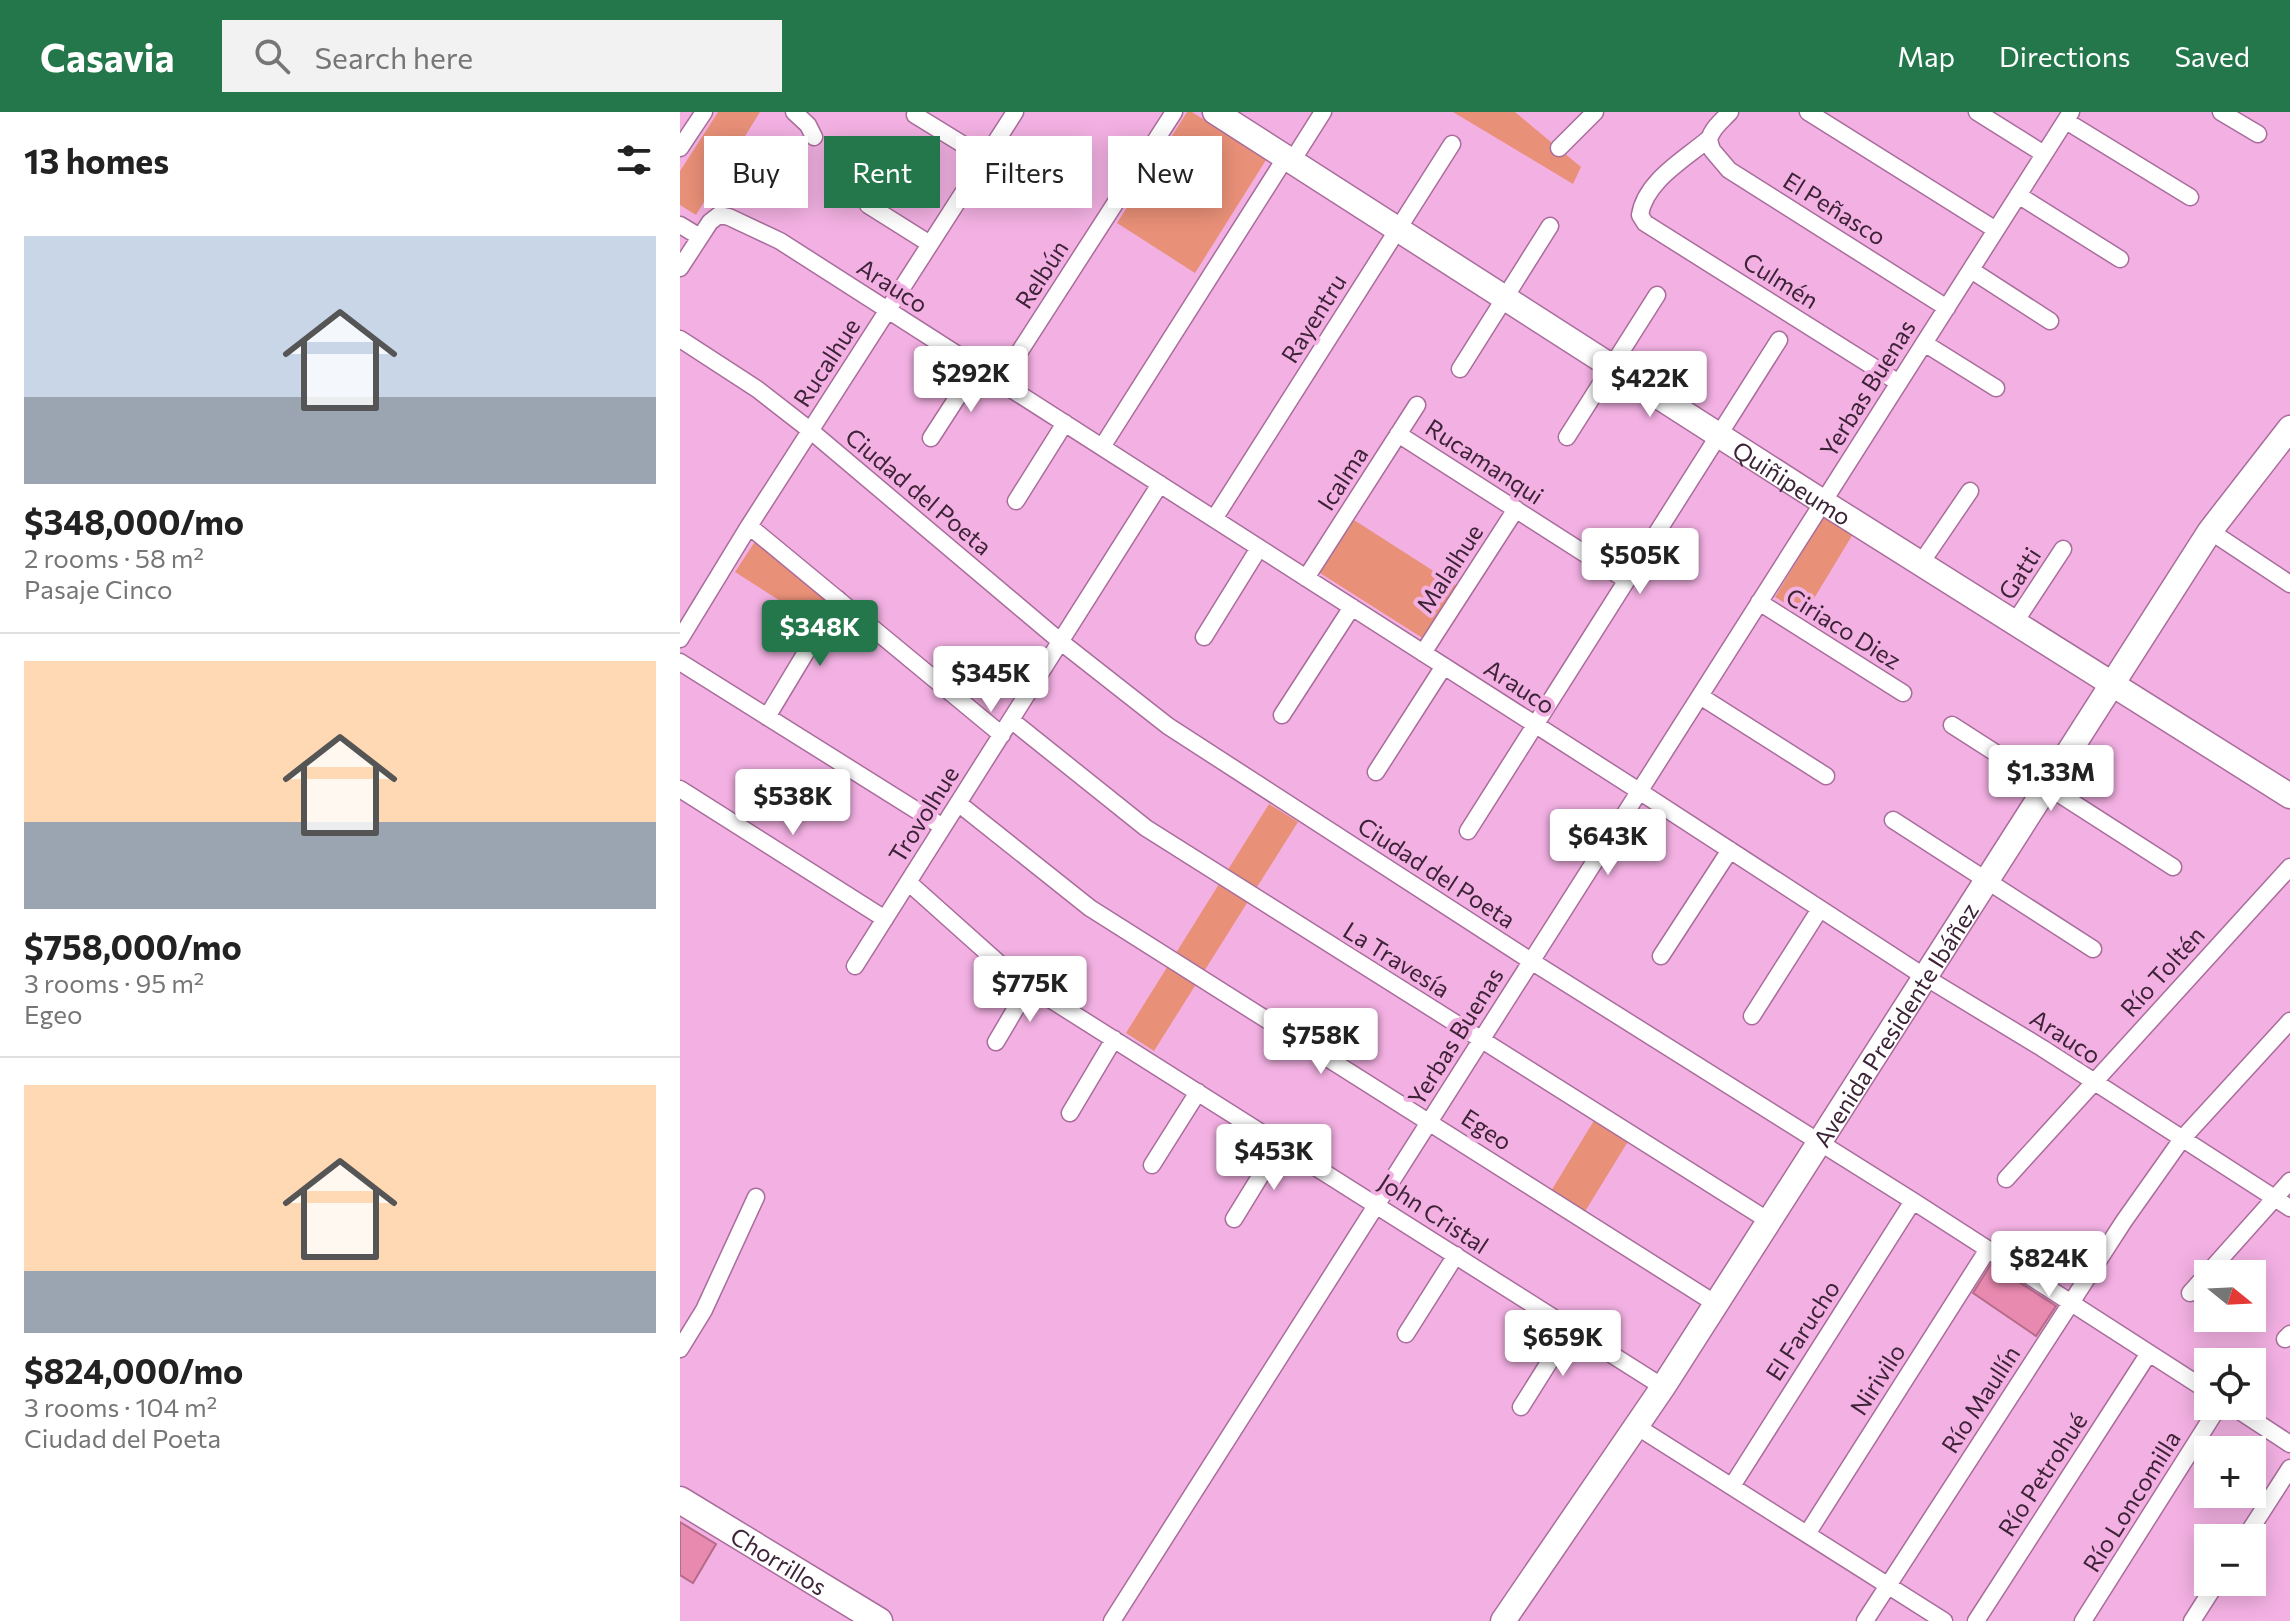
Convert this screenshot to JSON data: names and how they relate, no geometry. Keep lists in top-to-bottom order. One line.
{"streets":{"main road":["Chorrillos"],"street":["El Peñasco","Relbún","Culmén","Arauco","Rayentru","Rucalhue","Yerbas Buenas","Rucamanqui","Icalma","Quiñipeumo","Ciudad del Poeta","Malalhue","Gatti","Ciriaco Diez","Trovolhue","La Travesía","Río Toltén","Avenida Presidente Ibáñez","Egeo","John Cristal","El Farucho","Nirivilo","Río Maullín","Río Petrohué","Río Loncomilla"]},"crossings":[["El Peñasco","Culmén"],["El Peñasco","Yerbas Buenas"],["Relbún","Arauco"],["Culmén","Yerbas Buenas"],["Arauco","Rayentru"],["Arauco","Rucalhue"],["Arauco","Yerbas Buenas"],["Arauco","Icalma"],["Arauco","Malalhue"],["Arauco","Trovolhue"],["Arauco","Río Toltén"],["Arauco","Avenida Presidente Ibáñez"],["Arauco","Río Maullín"],["Rayentru","Quiñipeumo"],["Rucalhue","Ciudad del Poeta"],["Yerbas Buenas","Quiñipeumo"],["Yerbas Buenas","Ciudad del Poeta"],["Yerbas Buenas","Ciriaco Diez"],["Yerbas Buenas","La Travesía"],["Yerbas Buenas","Egeo"],["Yerbas Buenas","John Cristal"],["Rucamanqui","Icalma"],["Rucamanqui","Malalhue"],["Quiñipeumo","Gatti"],["Quiñipeumo","Avenida Presidente Ibáñez"],["Ciudad del Poeta","Trovolhue"],["Ciudad del Poeta","Avenida Presidente Ibáñez"],["Ciudad del Poeta","El Farucho"],["Ciudad del Poeta","Nirivilo"],["Ciudad del Poeta","Río Maullín"],["Ciudad del Poeta","Río Petrohué"],["Trovolhue","La Travesía"],["Trovolhue","Egeo"],["Trovolhue","John Cristal"],["La Travesía","Avenida Presidente Ibáñez"],["Avenida Presidente Ibáñez","Egeo"],["Avenida Presidente Ibáñez","John Cristal"]],"north":"right","page":{"header":"Casavia","search":"Search here","nav":["Map","Directions","Saved"],"heading":"13 homes","chip":["Buy","Rent","Filters","New"],"list":[{"name":"$348,000/mo","note":"2 rooms · 58 m² · Pasaje Cinco"},{"name":"$758,000/mo","note":"3 rooms · 95 m² · Egeo"},{"name":"$824,000/mo","note":"3 rooms · 104 m² · Ciudad del Poeta"}],"price":["$292K","$422K","$505K","$348K","$345K","$1.33M","$538K","$643K","$775K","$758K","$453K","$824K","$659K"],"map_buttons":["+","−"]}}
